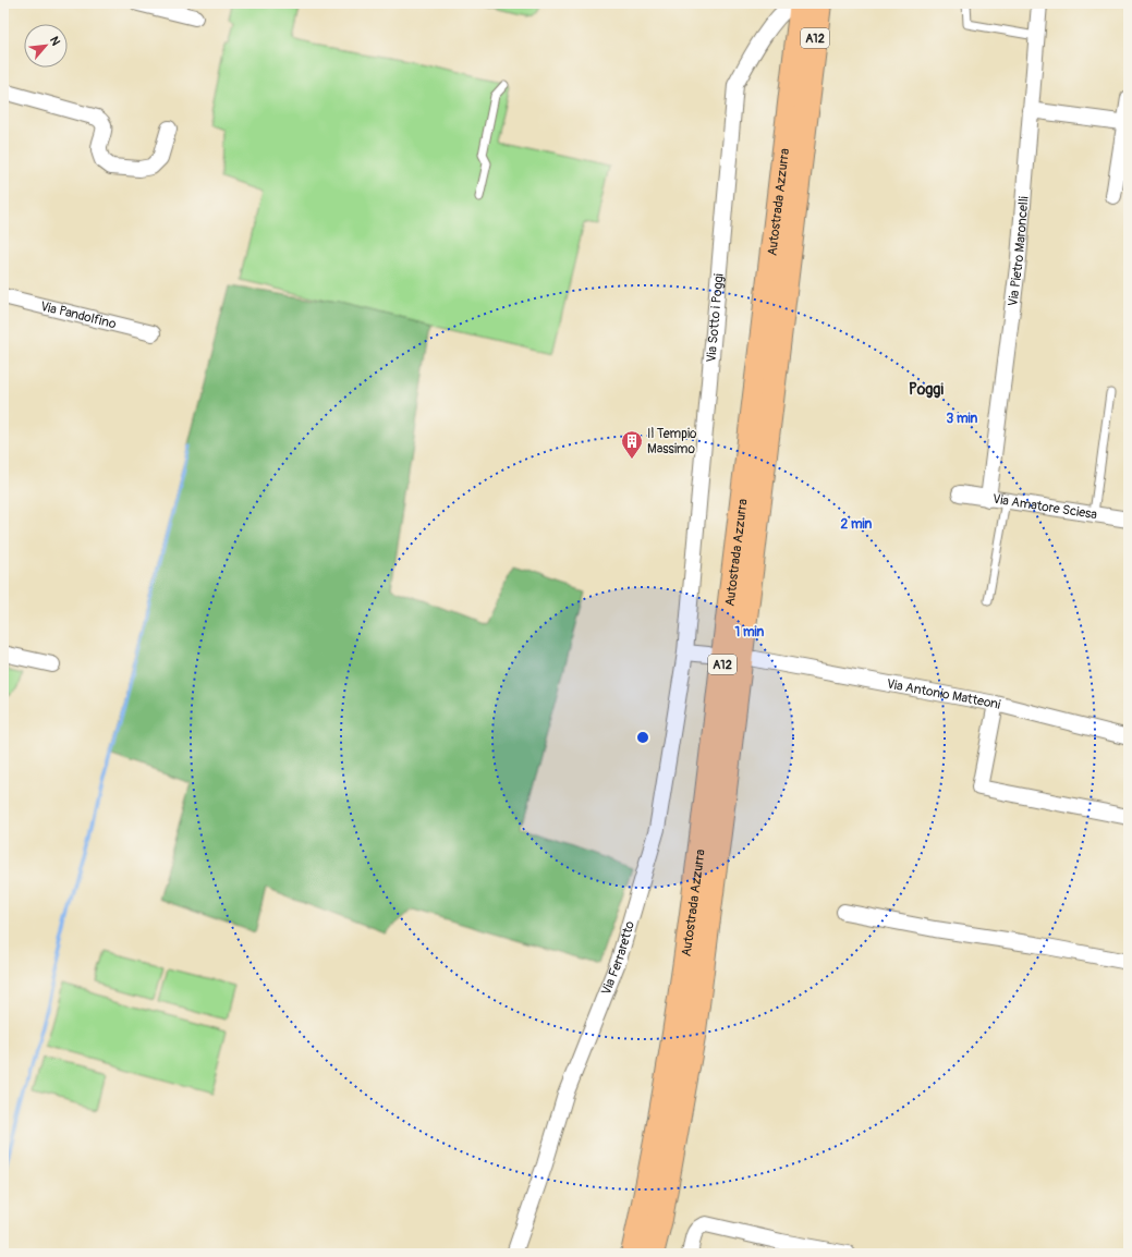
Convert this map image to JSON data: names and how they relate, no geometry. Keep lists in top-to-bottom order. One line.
{"streets":{"highway":["A12","Autostrada Azzurra"],"street":["Via Pietro Maroncelli","Via Pandolfino","Via Sotto i Poggi","Via Amatore Sciesa","Via Antonio Matteoni","Via Ferraretto"]},"crossings":[["Via Pietro Maroncelli","Via Amatore Sciesa"],["Via Sotto i Poggi","Via Ferraretto"]],"districts":["Poggi"],"places":{"building":["Il Tempio Massimo"]},"north":"top right","rings":["3 min","2 min","1 min"]}
